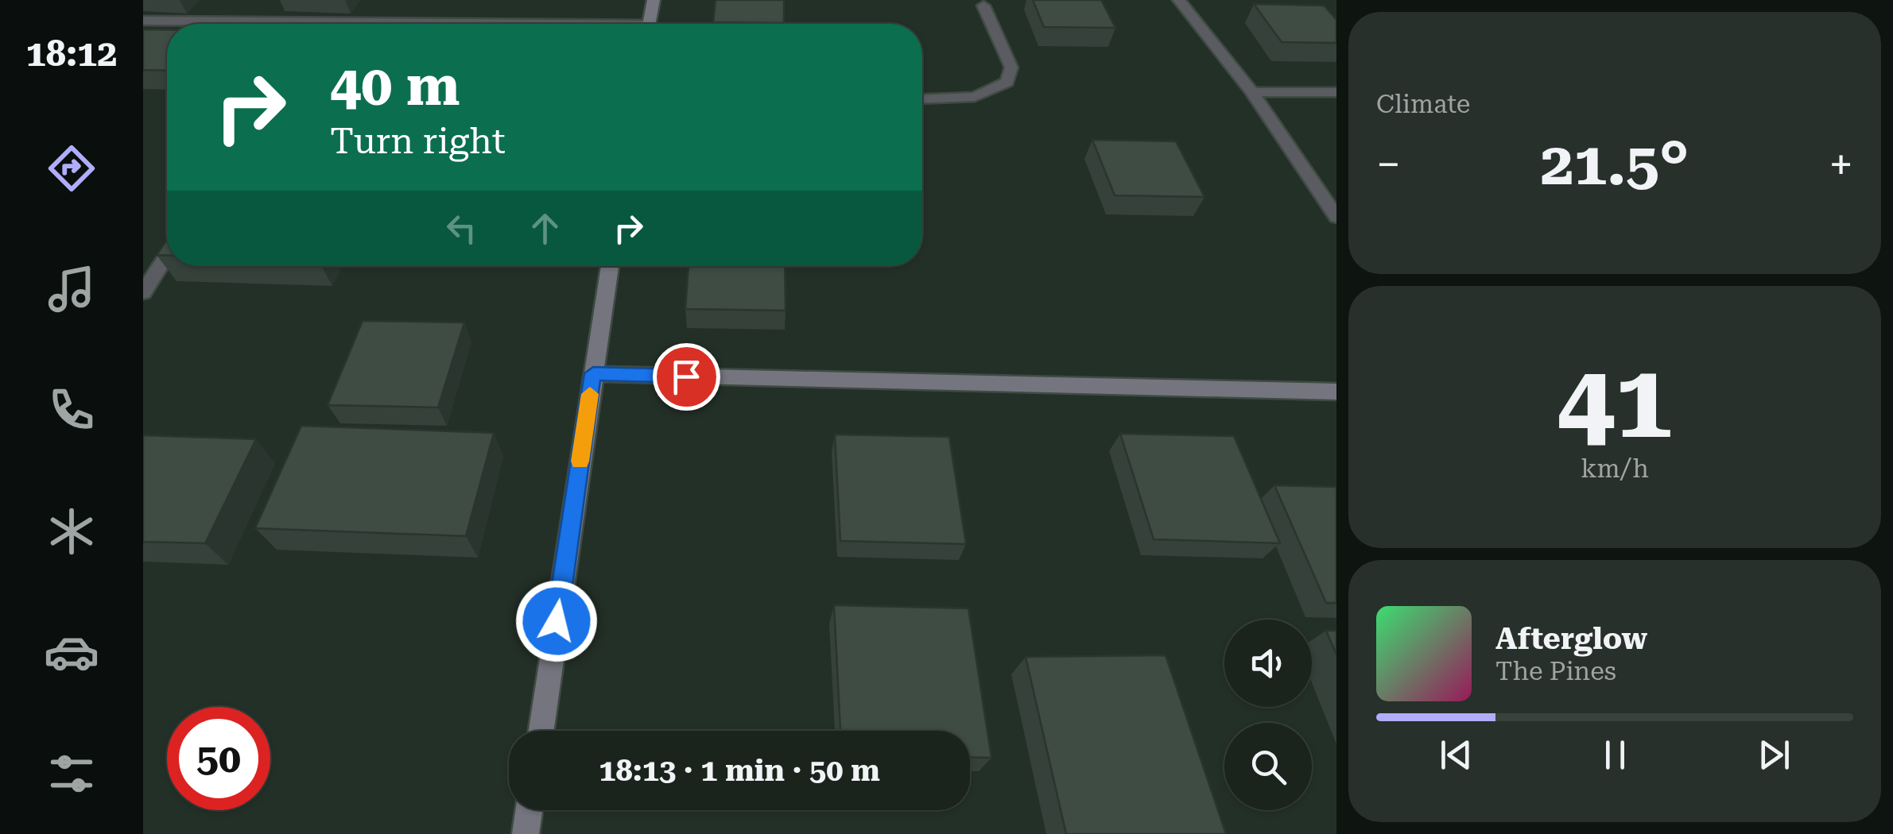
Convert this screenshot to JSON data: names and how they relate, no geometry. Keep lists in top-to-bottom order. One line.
{"page":{"tabs":"18:12","tile":["Climate",["41","km/h"]],"turn":["40 m","Turn right"],"heat":["−","21.5°","+"],"song":["Afterglow","The Pines"],"limit":"50","trip":"18:13 · 1 min · 50 m"}}
